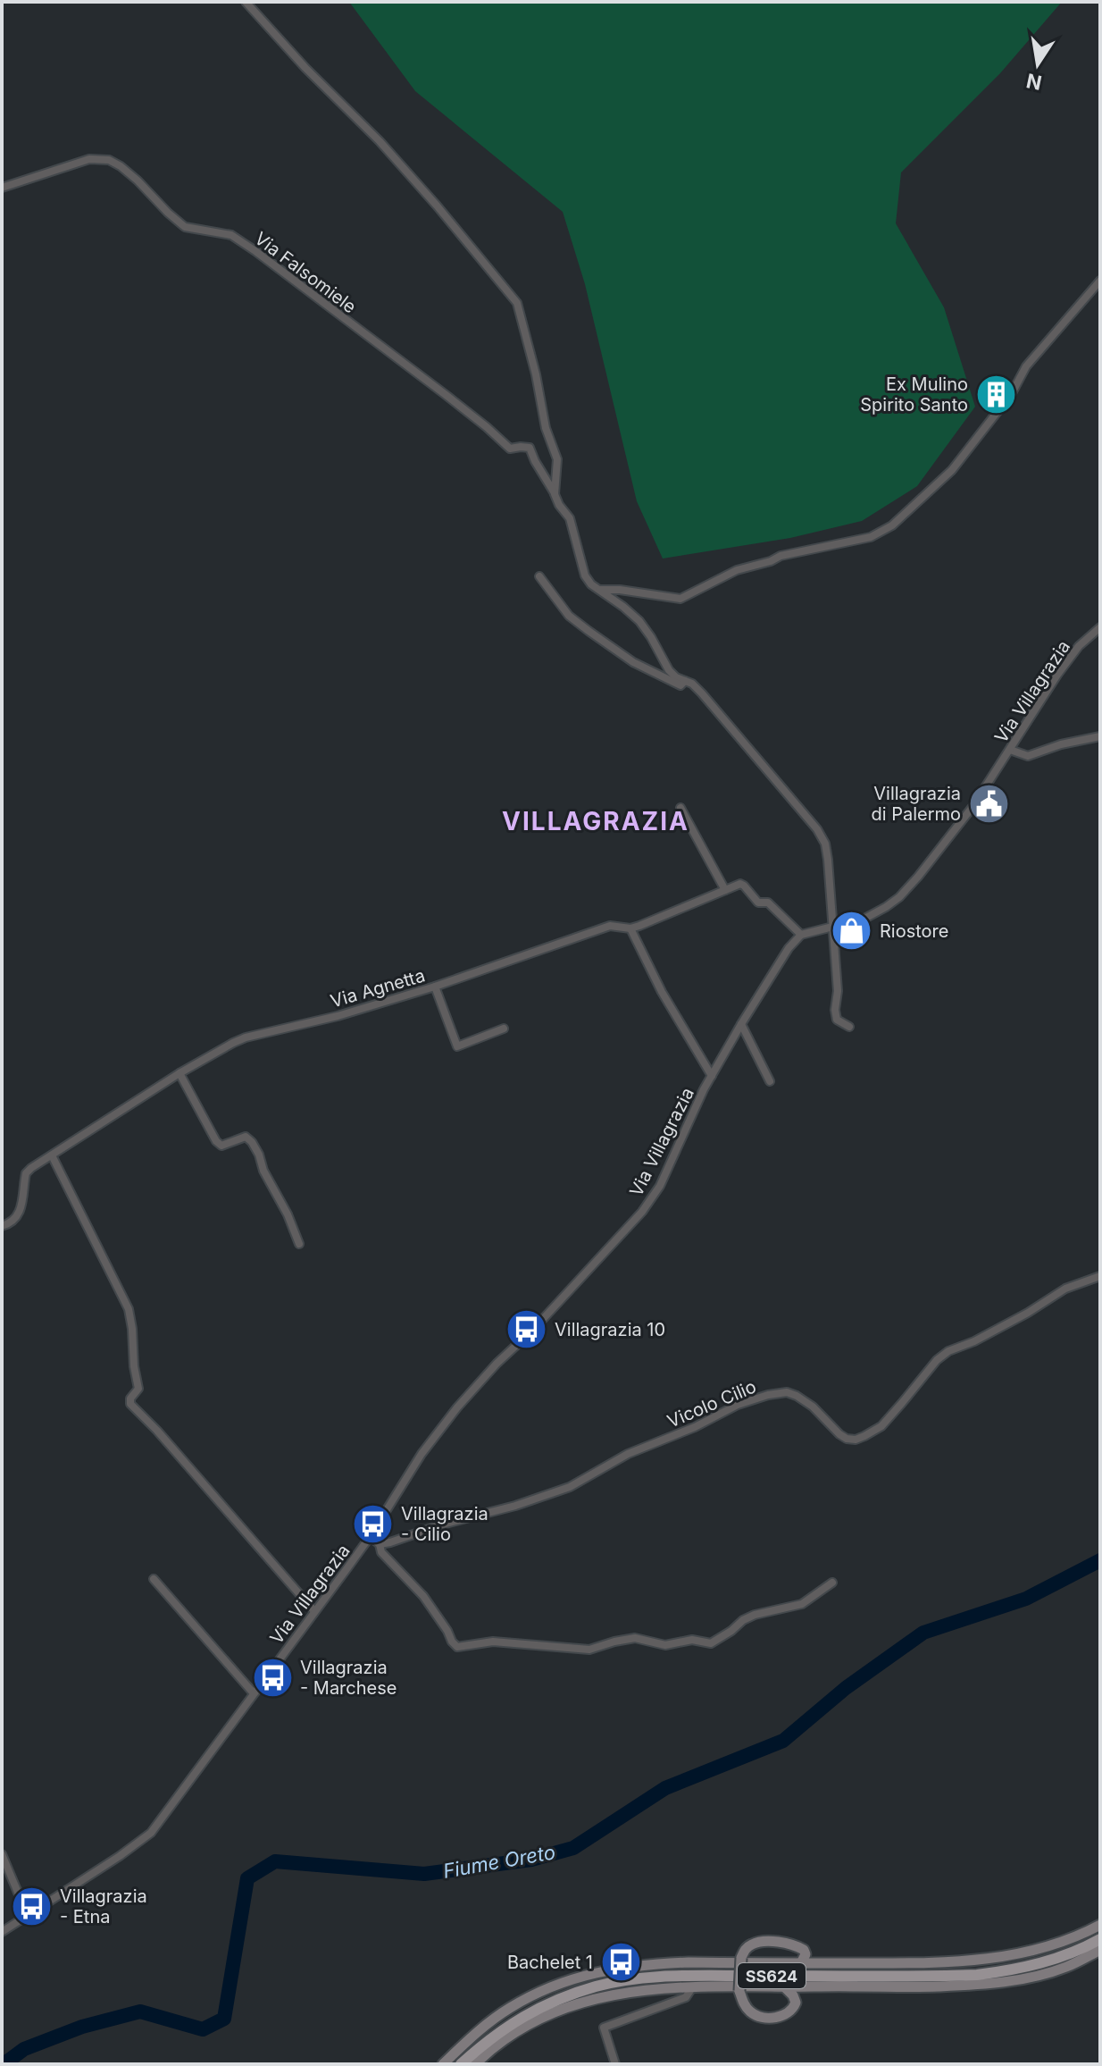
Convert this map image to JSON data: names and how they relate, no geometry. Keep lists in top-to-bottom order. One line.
{"streets":{"main road":["SS624"],"street":["Via Falsomiele","Via Villagrazia","Via Agnetta","Vicolo Cilio"]},"districts":["VILLAGRAZIA"],"water":["Fiume Oreto"],"places":{"building":["Ex Mulino Spirito Santo"],"public building":["Villagrazia di Palermo"],"shop":["Riostore"],"bus stop":["Villagrazia 10","Villagrazia - Cilio","Villagrazia - Marchese","Villagrazia - Etna","Bachelet 1"]},"north":"bottom"}
